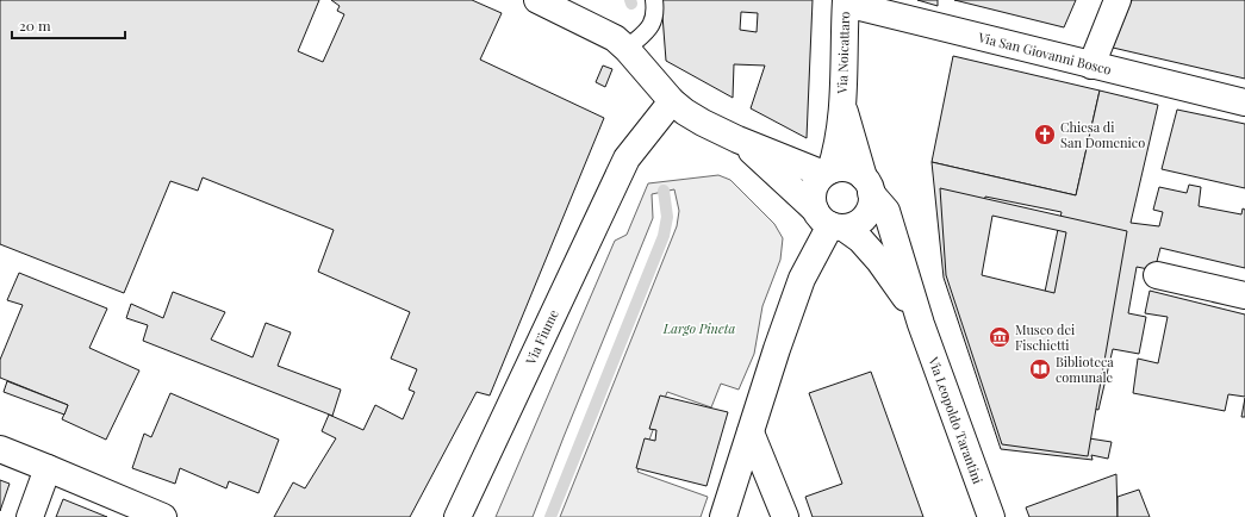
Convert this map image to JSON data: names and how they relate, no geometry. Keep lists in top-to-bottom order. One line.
{"streets":{"street":["Via Noicattaro","Via San Giovanni Bosco","Via Fiume","Via Leopoldo Tarantini"]},"crossings":[["Via Noicattaro","Via San Giovanni Bosco"],["Via Noicattaro","Via Leopoldo Tarantini"]],"parks":["Largo Pineta"],"places":{"church":["Chiesa di San Domenico"],"museum":["Museo dei Fischietti"],"library":["Biblioteca comunale"]},"scale_bar":"20 m"}
